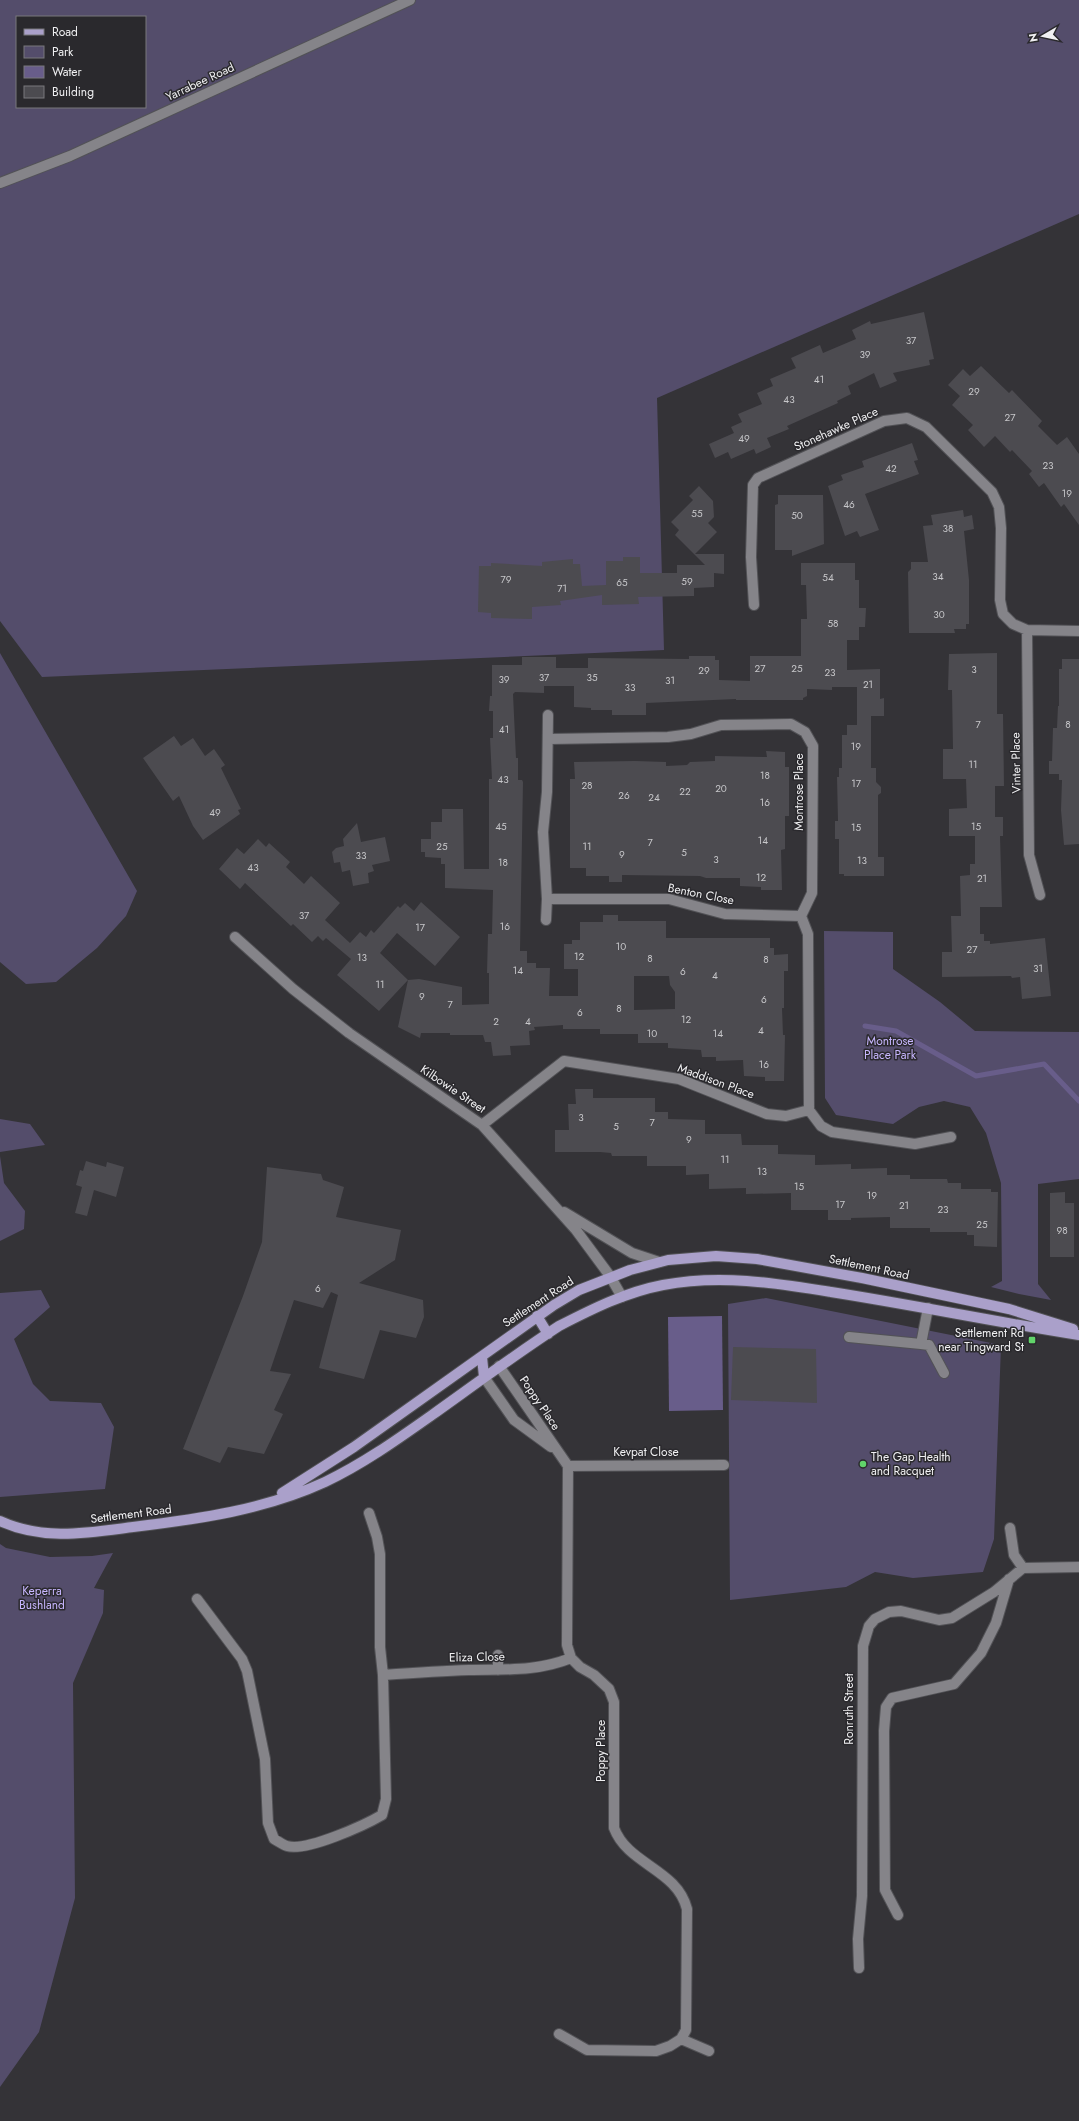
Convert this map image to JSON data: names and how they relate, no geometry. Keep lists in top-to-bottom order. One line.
{"streets":{"main road":["Settlement Road"],"street":["Yarrabee Road","Stonehawke Place","Vinter Place","Montrose Place","Benton Close","Maddison Place","Kilbowie Street","Poppy Place","Kevpat Close","Eliza Close","Ronruth Street"]},"crossings":[["Stonehawke Place","Vinter Place"],["Montrose Place","Benton Close"],["Maddison Place","Kilbowie Street"],["Kilbowie Street","Settlement Road"],["Settlement Road","Poppy Place"],["Poppy Place","Kevpat Close"],["Poppy Place","Eliza Close"]],"parks":["Montrose Place Park","Keperra Bushland"],"places":{"transit":["Settlement Rd near Tingward St"],"other":["The Gap Health and Racquet"]},"house_numbers":["37","39","41","29","43","27","49","23","42","19","46","55","50","38","34","54","79","59","65","71","30","58","27","25","3","29","23","37","35","39","31","21","33","7","8","41","19","11","18","43","17","28","20","22","26","24","16","49","45","15","15","14","7","25","11","5","9","33","3","13","18","43","12","21","37","16","17","10","27","12","13","8","8","31","14","6","4","11","9","6","7","8","6","12","2","4","4","10","14","16","3","7","5","9","11","13","15","19","17","21","23","25","98","6"],"legend":["Road","Park","Water","Building"],"north":"left"}
